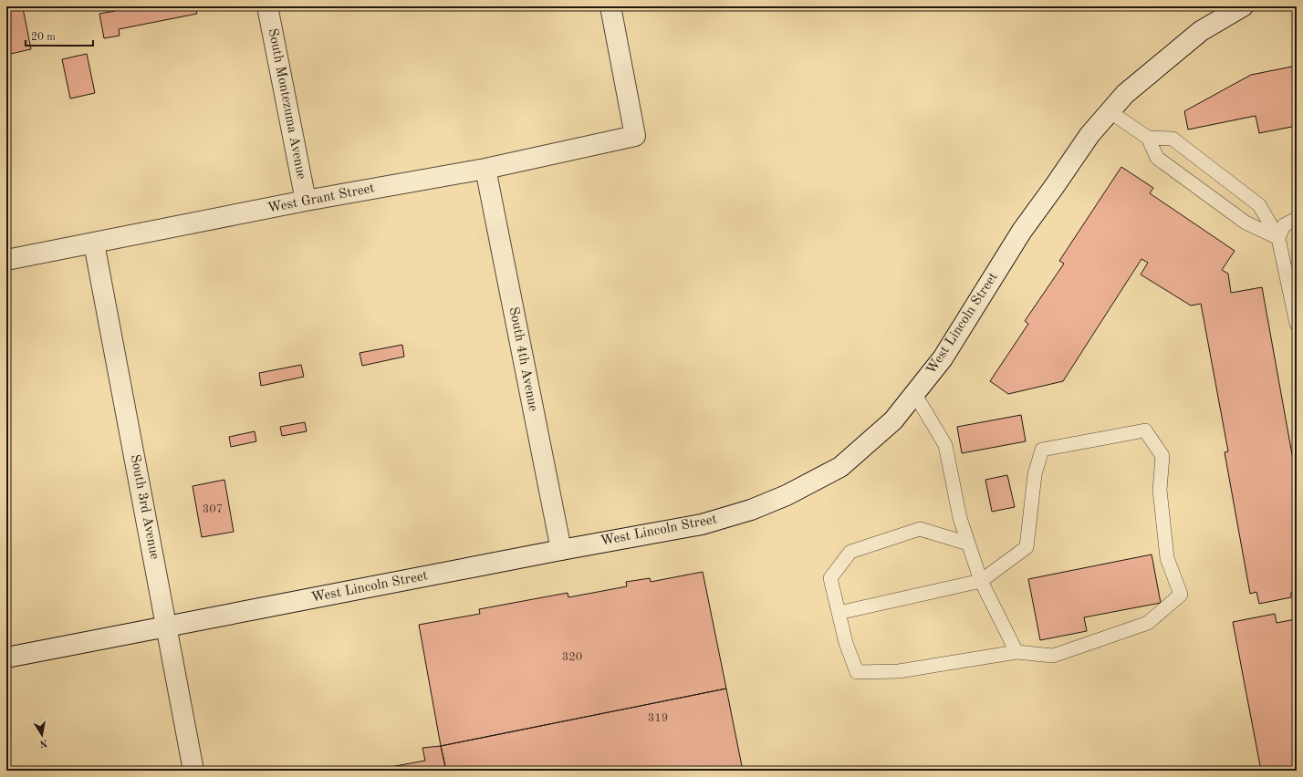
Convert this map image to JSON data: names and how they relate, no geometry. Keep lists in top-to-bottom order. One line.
{"streets":{"street":["South Montezuma Avenue","West Grant Street","West Lincoln Street","South 4th Avenue","South 3rd Avenue"]},"crossings":[["South Montezuma Avenue","West Grant Street"],["West Grant Street","South 4th Avenue"],["West Grant Street","South 3rd Avenue"],["West Lincoln Street","South 4th Avenue"],["West Lincoln Street","South 3rd Avenue"]],"house_numbers":["307","320","319"],"scale_bar":"20 m","north":"bottom"}
